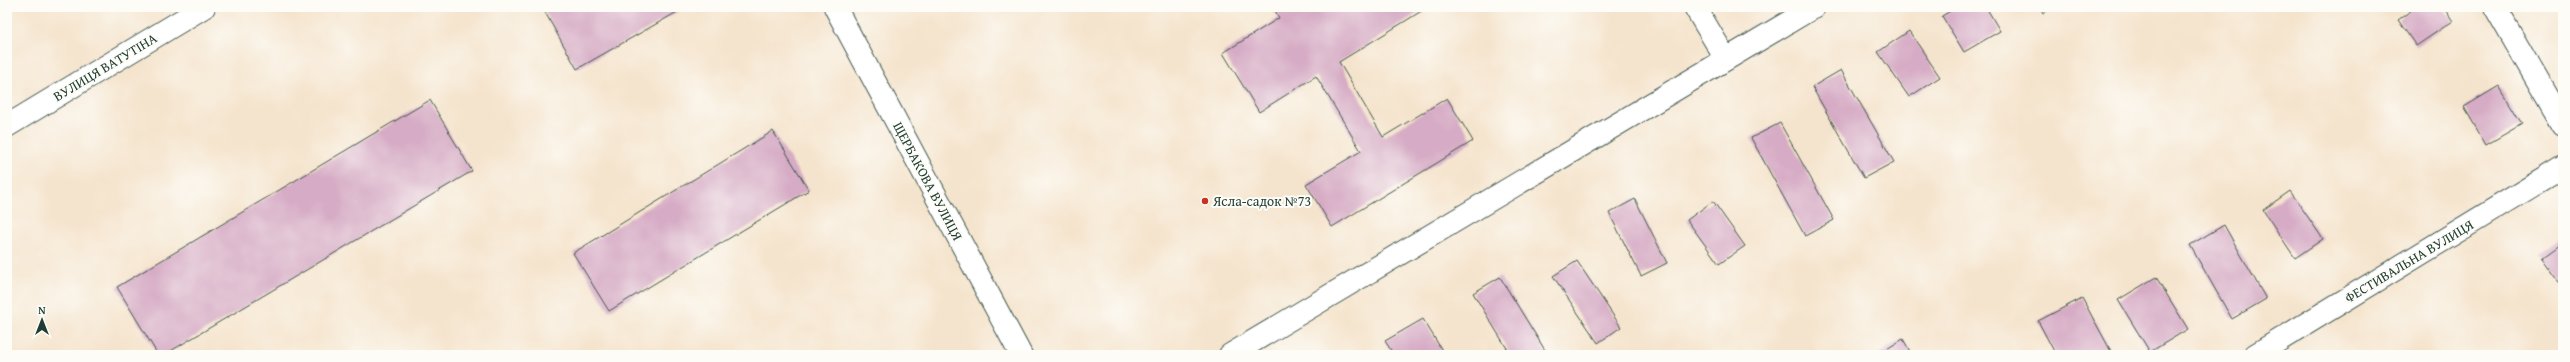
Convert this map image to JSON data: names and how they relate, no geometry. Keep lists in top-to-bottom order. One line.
{"streets":{"street":["ВУЛИЦЯ ВАТУТІНА","ЩЕРБАКОВА ВУЛИЦЯ","ФЕСТИВАЛЬНА ВУЛИЦЯ"]},"places":["Ясла-садок №73"],"north":"top"}
